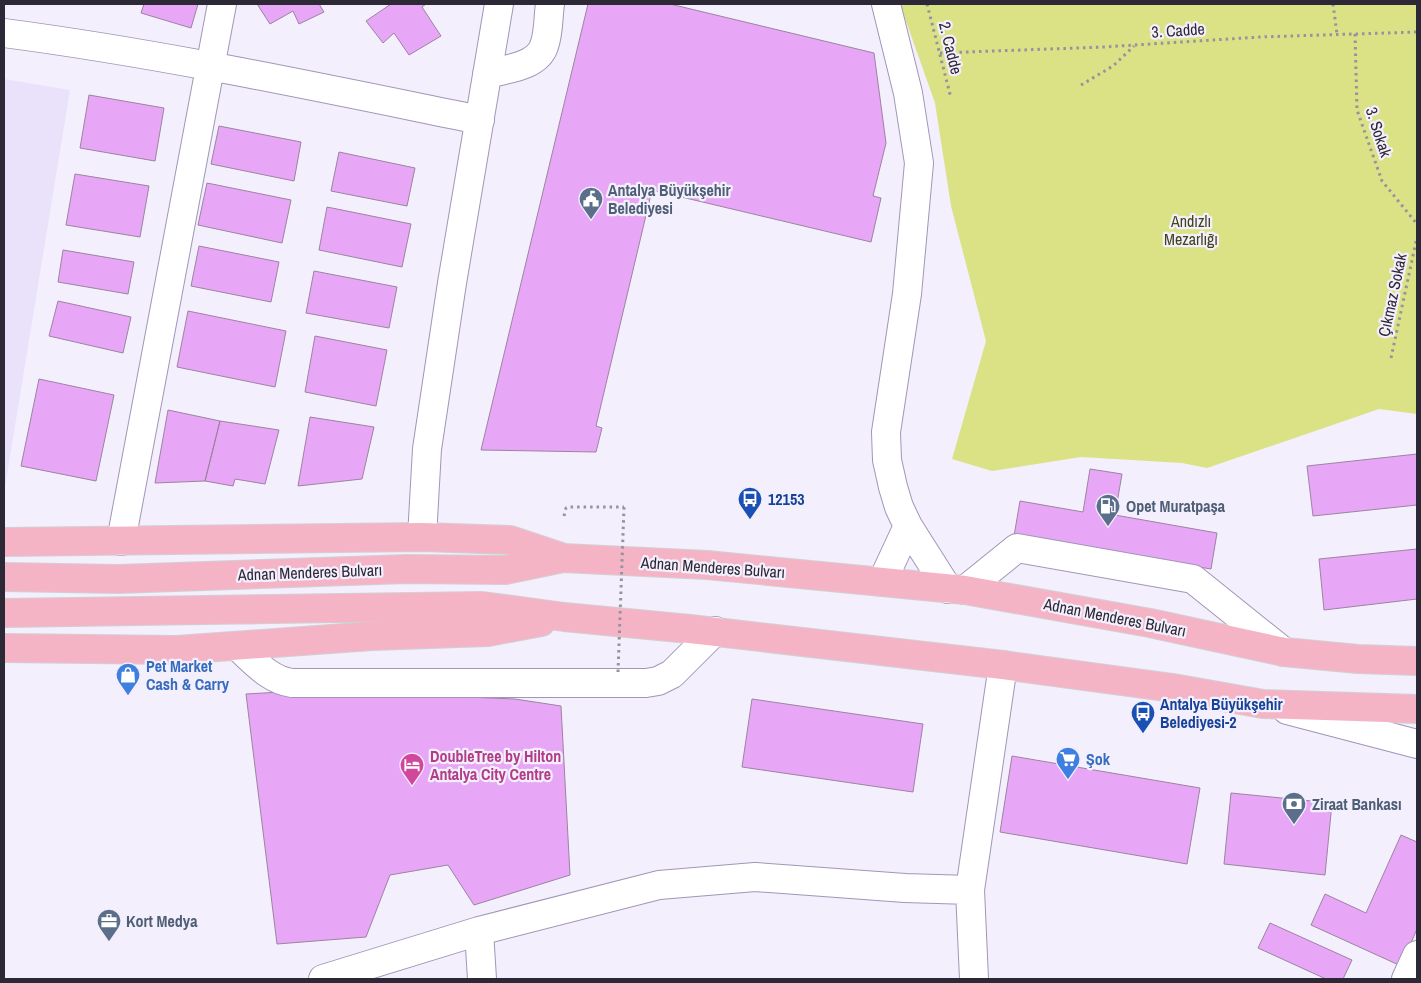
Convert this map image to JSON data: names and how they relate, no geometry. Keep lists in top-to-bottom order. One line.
{"streets":{"main road":["Adnan Menderes Bulvarı"],"path":["3. Cadde","2. Cadde","3. Sokak","Çıkmaz Sokak"]},"crossings":[["3. Cadde","2. Cadde"],["3. Cadde","3. Sokak"]],"parks":["Andızlı Mezarlığı"],"places":{"public building":["Antalya Büyükşehir Belediyesi"],"bus stop":["12153","Antalya Büyükşehir Belediyesi-2"],"fuel station":["Opet Muratpaşa"],"shop":["Pet Market Cash & Carry"],"supermarket":["Şok"],"hotel":["DoubleTree by Hilton Antalya City Centre"],"bank":["Ziraat Bankası"],"office":["Kort Medya"]}}
